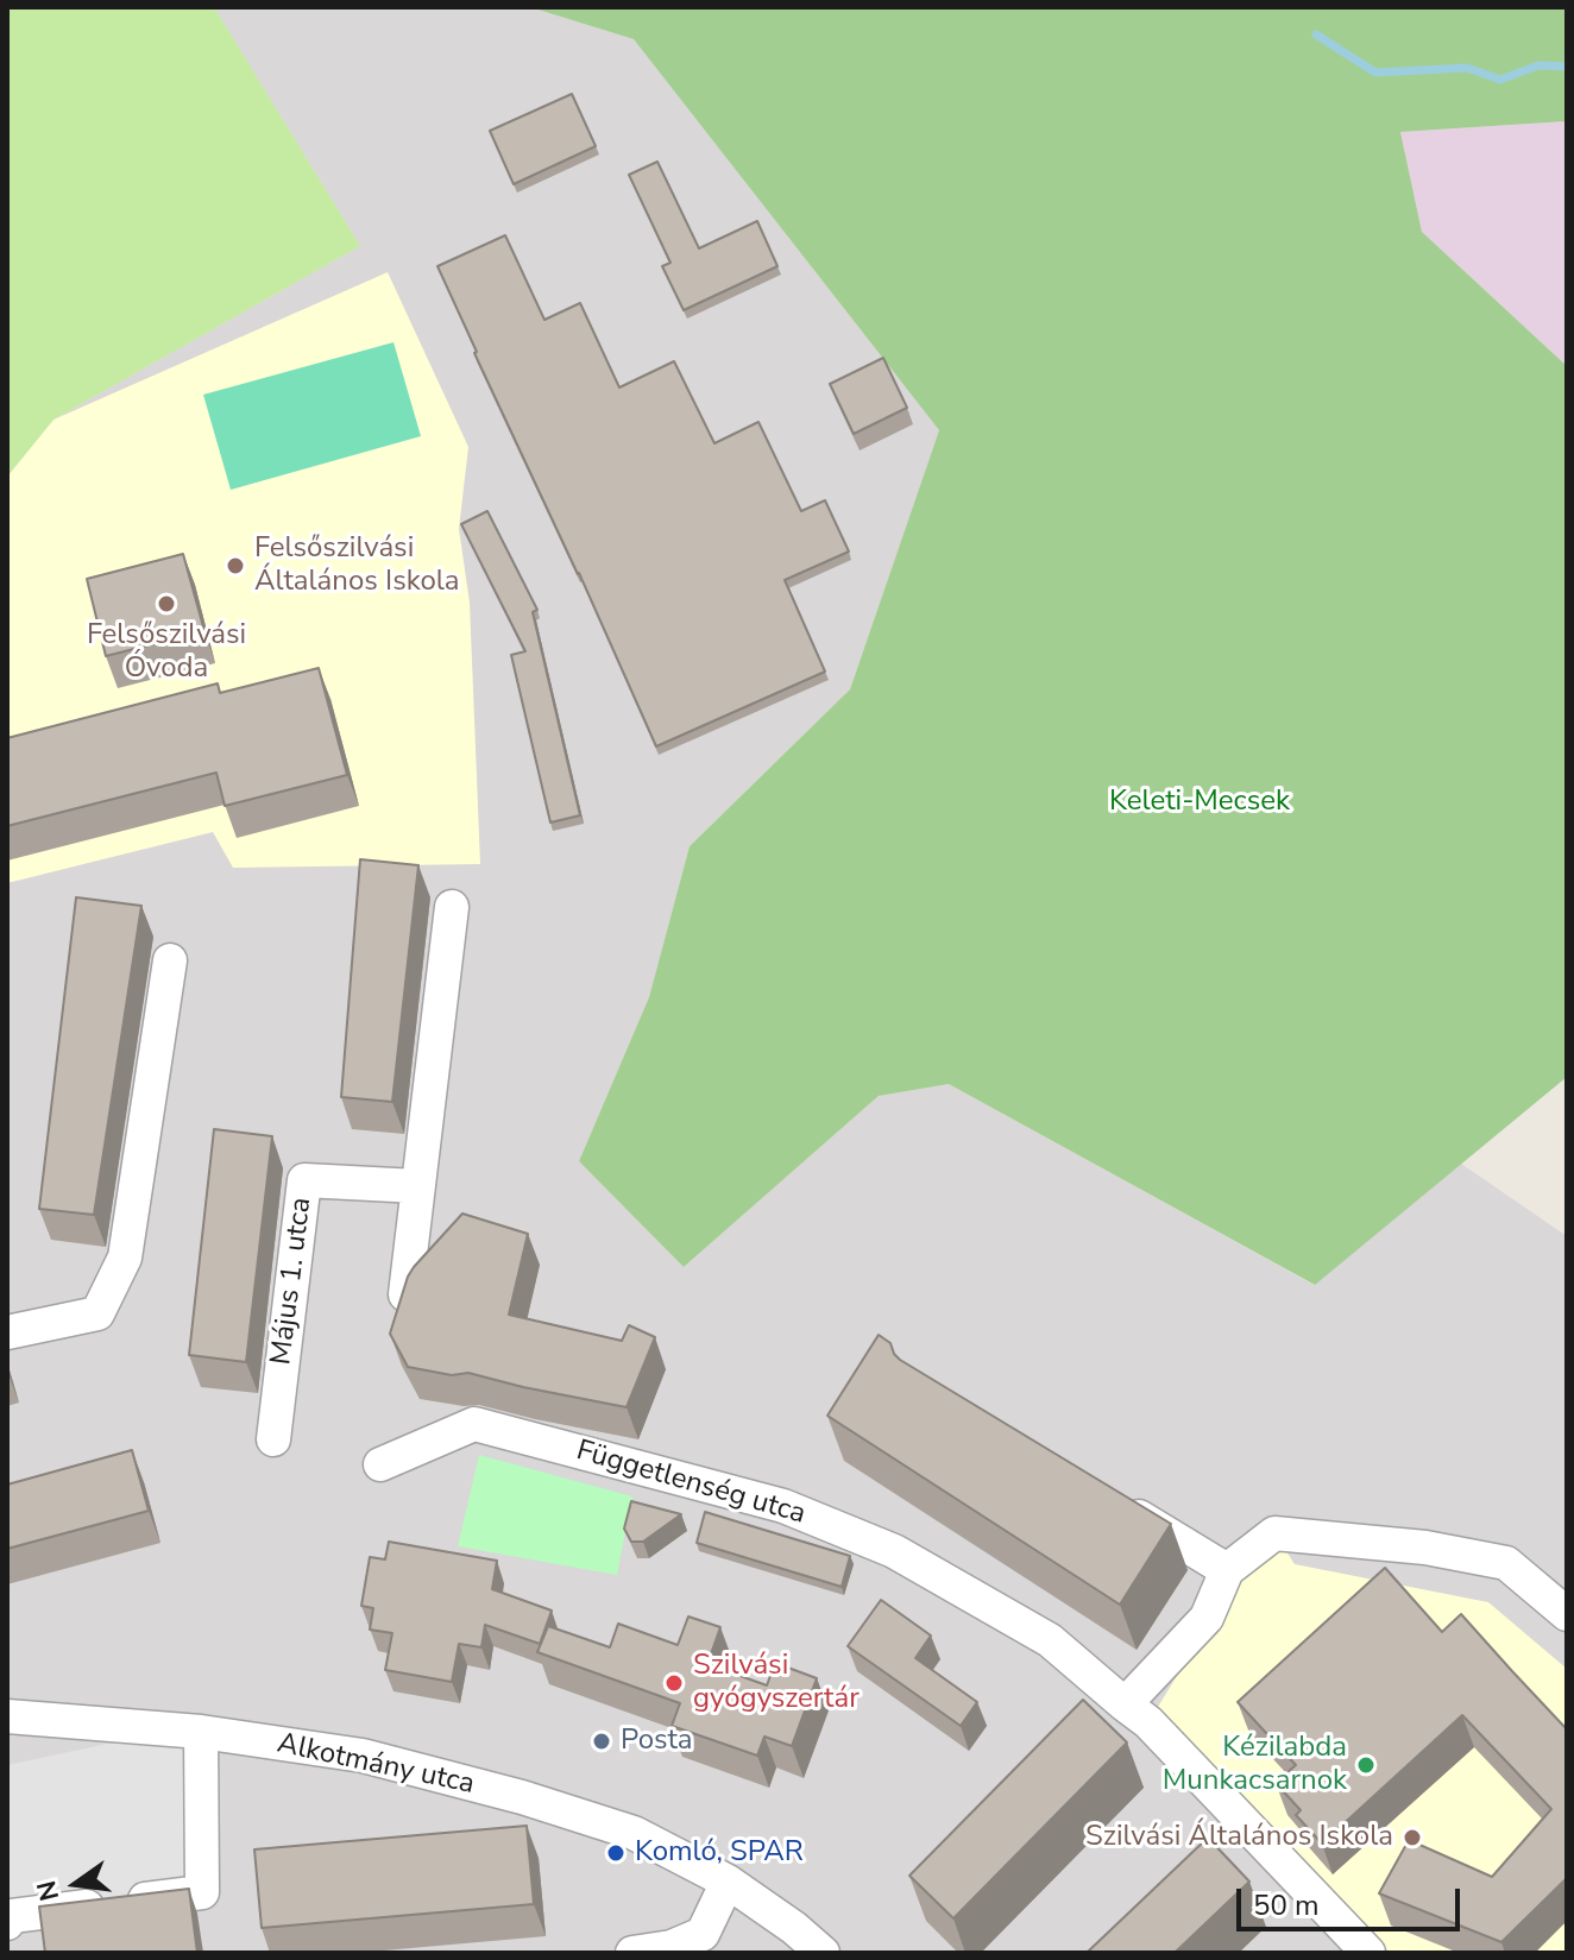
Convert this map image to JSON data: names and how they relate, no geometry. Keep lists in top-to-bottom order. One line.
{"streets":{"street":["Május 1. utca","Függetlenség utca","Alkotmány utca"]},"parks":["Keleti-Mecsek"],"places":["Felsőszilvási Általános Iskola","Felsőszilvási Óvoda","Szilvási gyógyszertár","Posta","Kézilabda Munkacsarnok","Szilvási Általános Iskola","Komló, SPAR"],"scale_bar":"50 m","north":"left"}
